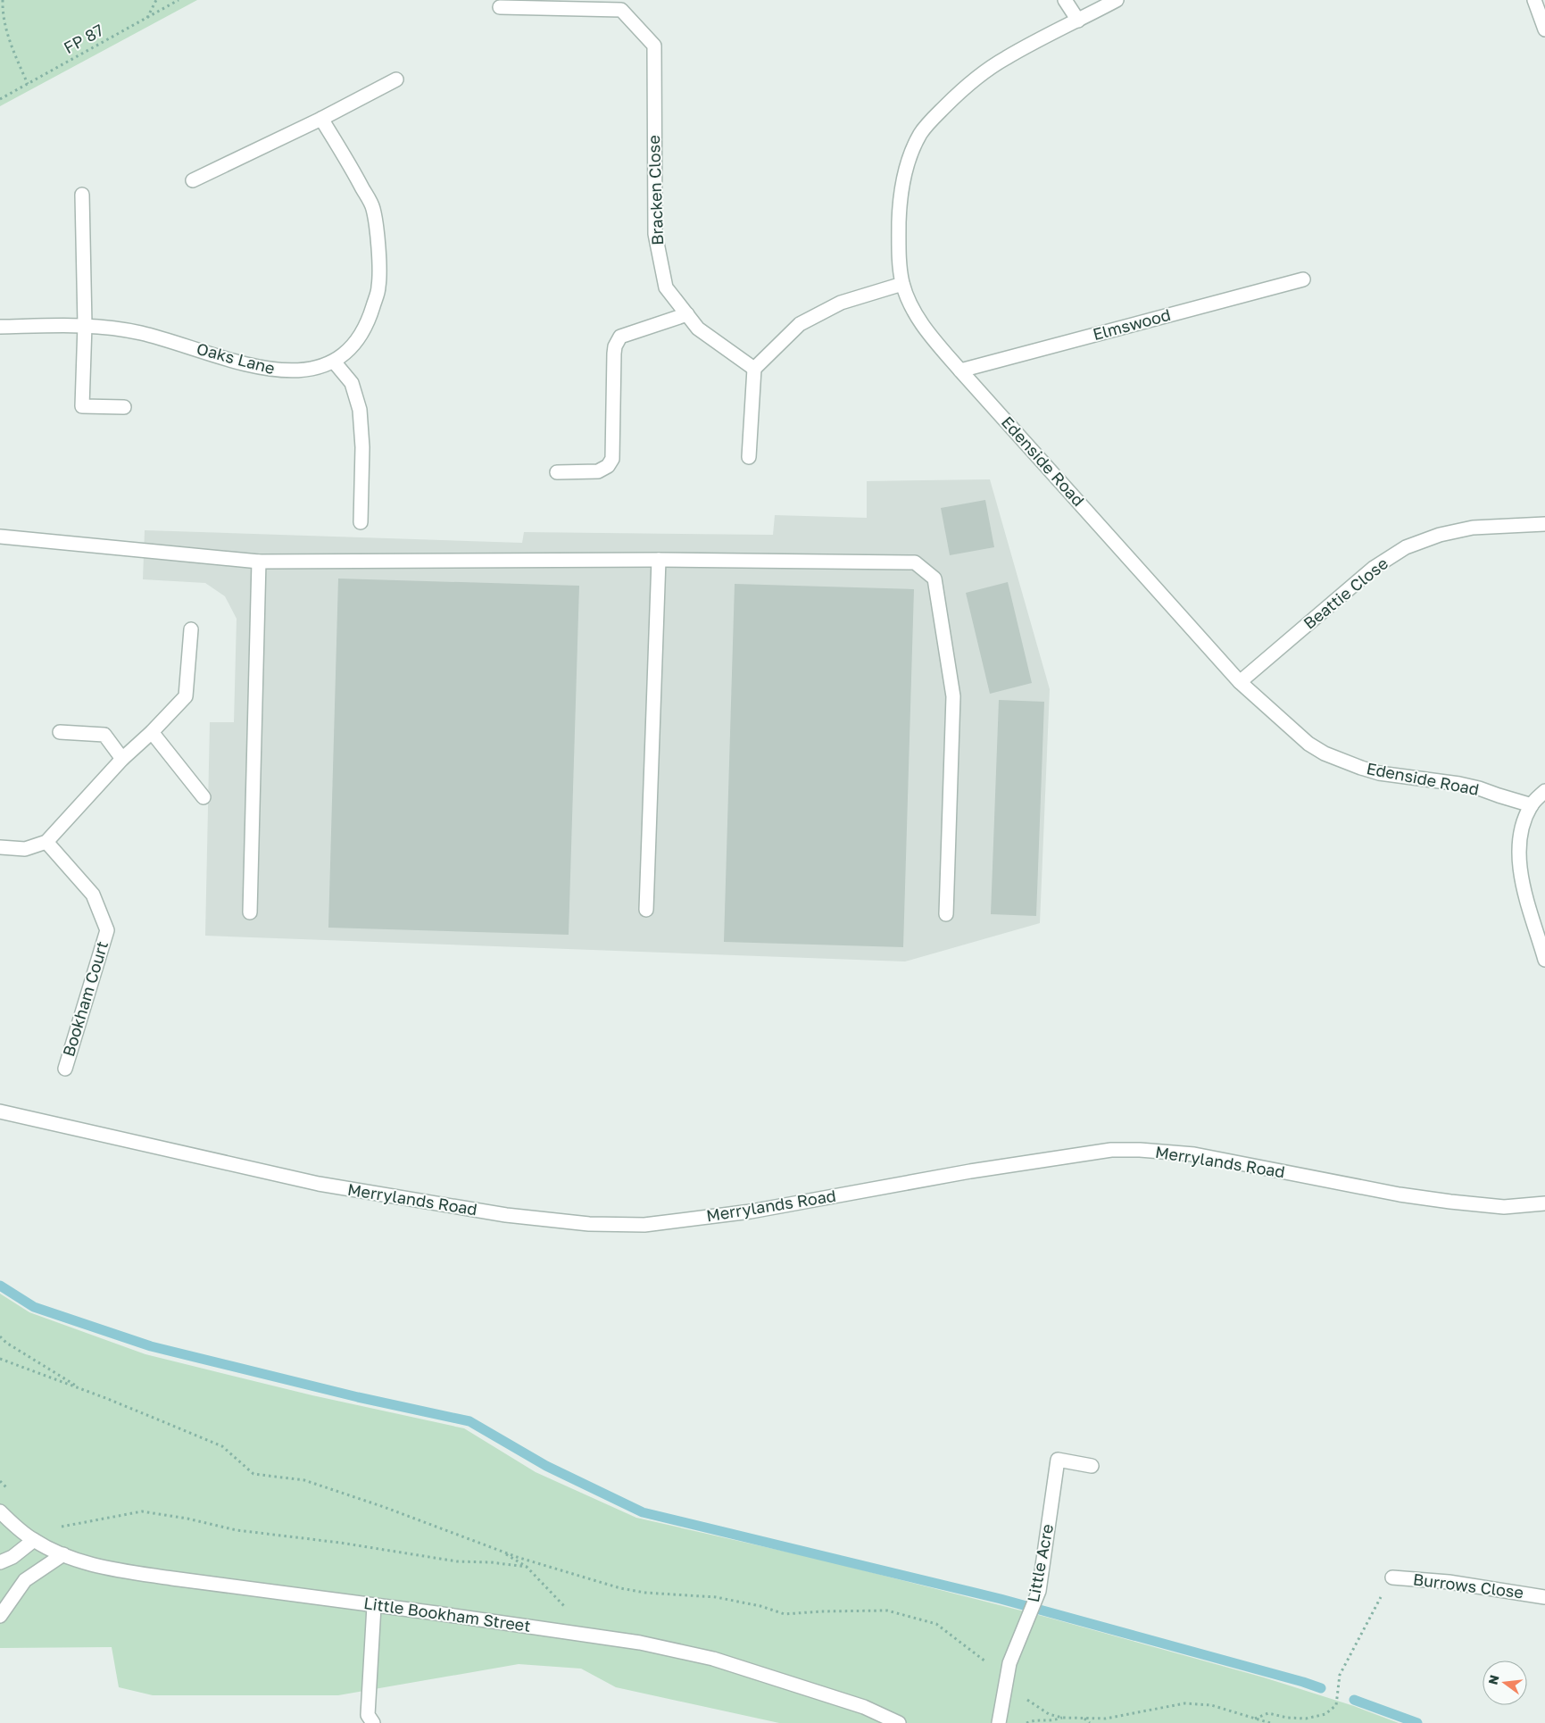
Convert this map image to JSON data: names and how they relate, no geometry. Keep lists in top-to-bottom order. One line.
{"streets":{"street":["Bracken Close","Elmswood","Oaks Lane","Edenside Road","Beattie Close","Bookham Court","Merrylands Road","Little Acre","Burrows Close","Little Bookham Street"],"path":["FP 87"]},"crossings":[["Elmswood","Edenside Road"],["Edenside Road","Beattie Close"]],"north":"left"}
